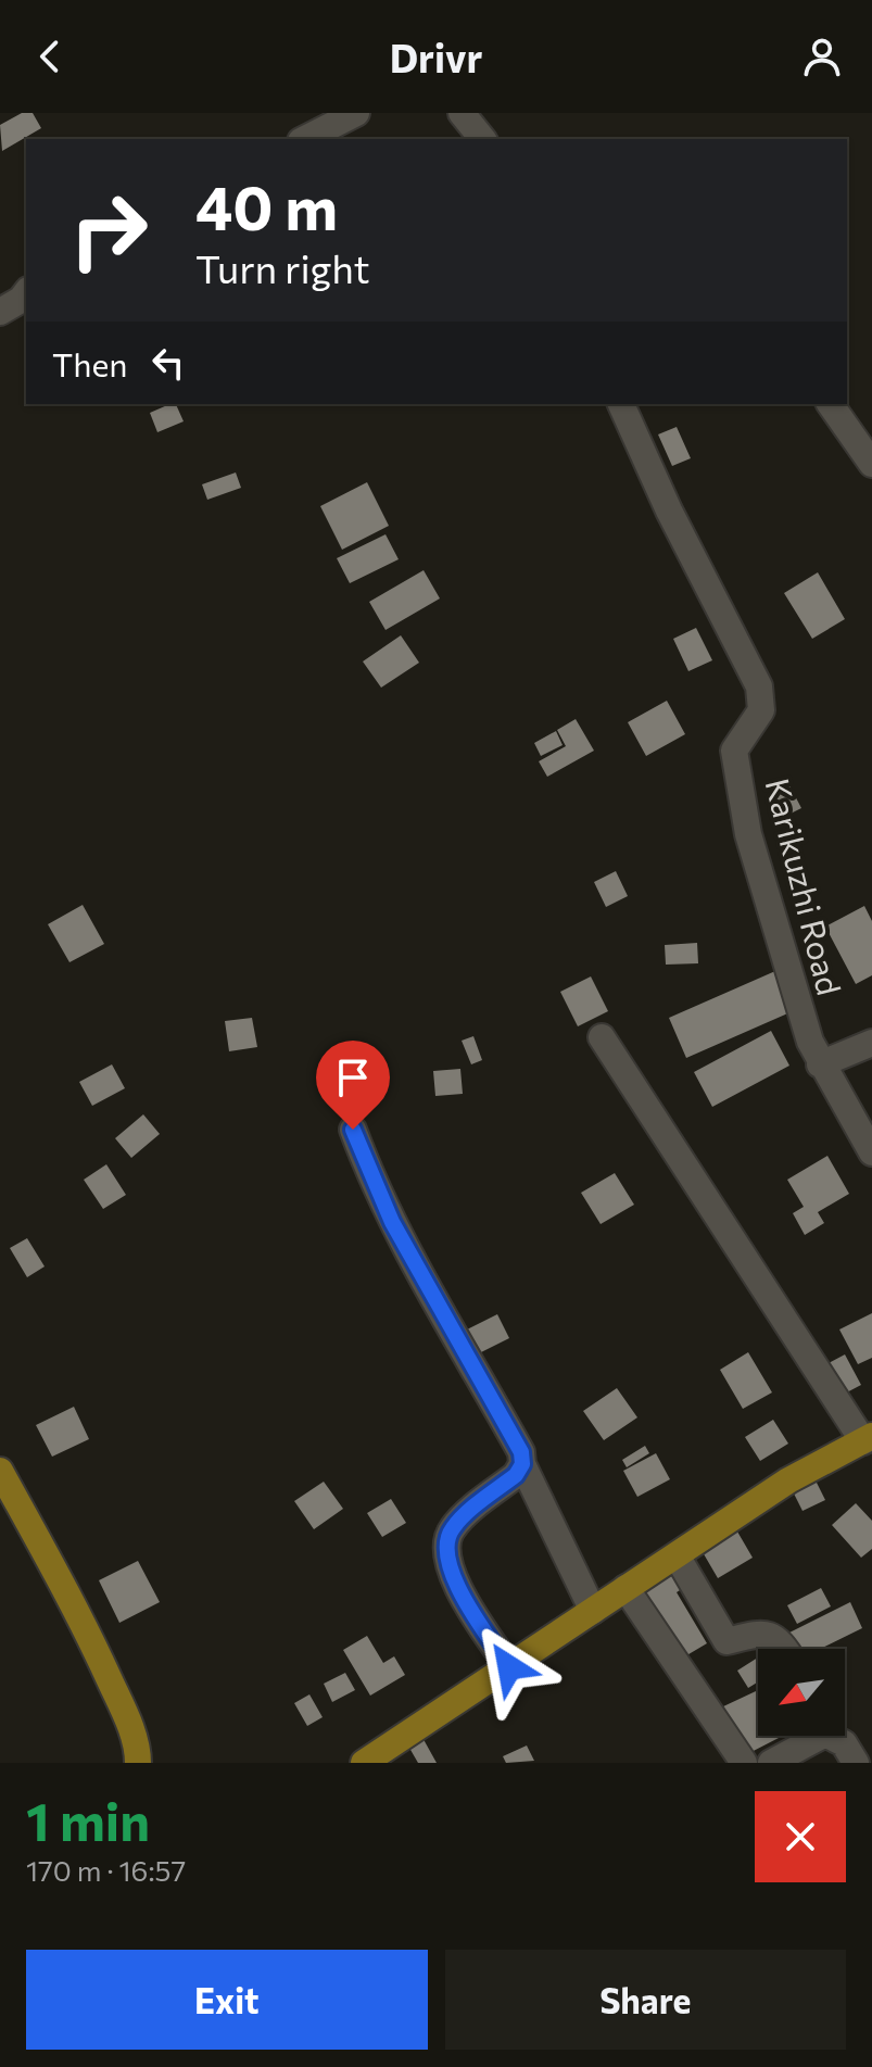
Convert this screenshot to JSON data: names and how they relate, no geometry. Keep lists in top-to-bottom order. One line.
{"streets":{"street":["Karikuzhi Road"]},"north":"bottom left","page":{"header":"Drivr","turn":["40 m","Turn right"],"then":"Then","heading":["1 min","170 m · 16:57"],"buttons":["Exit","Share"]}}
